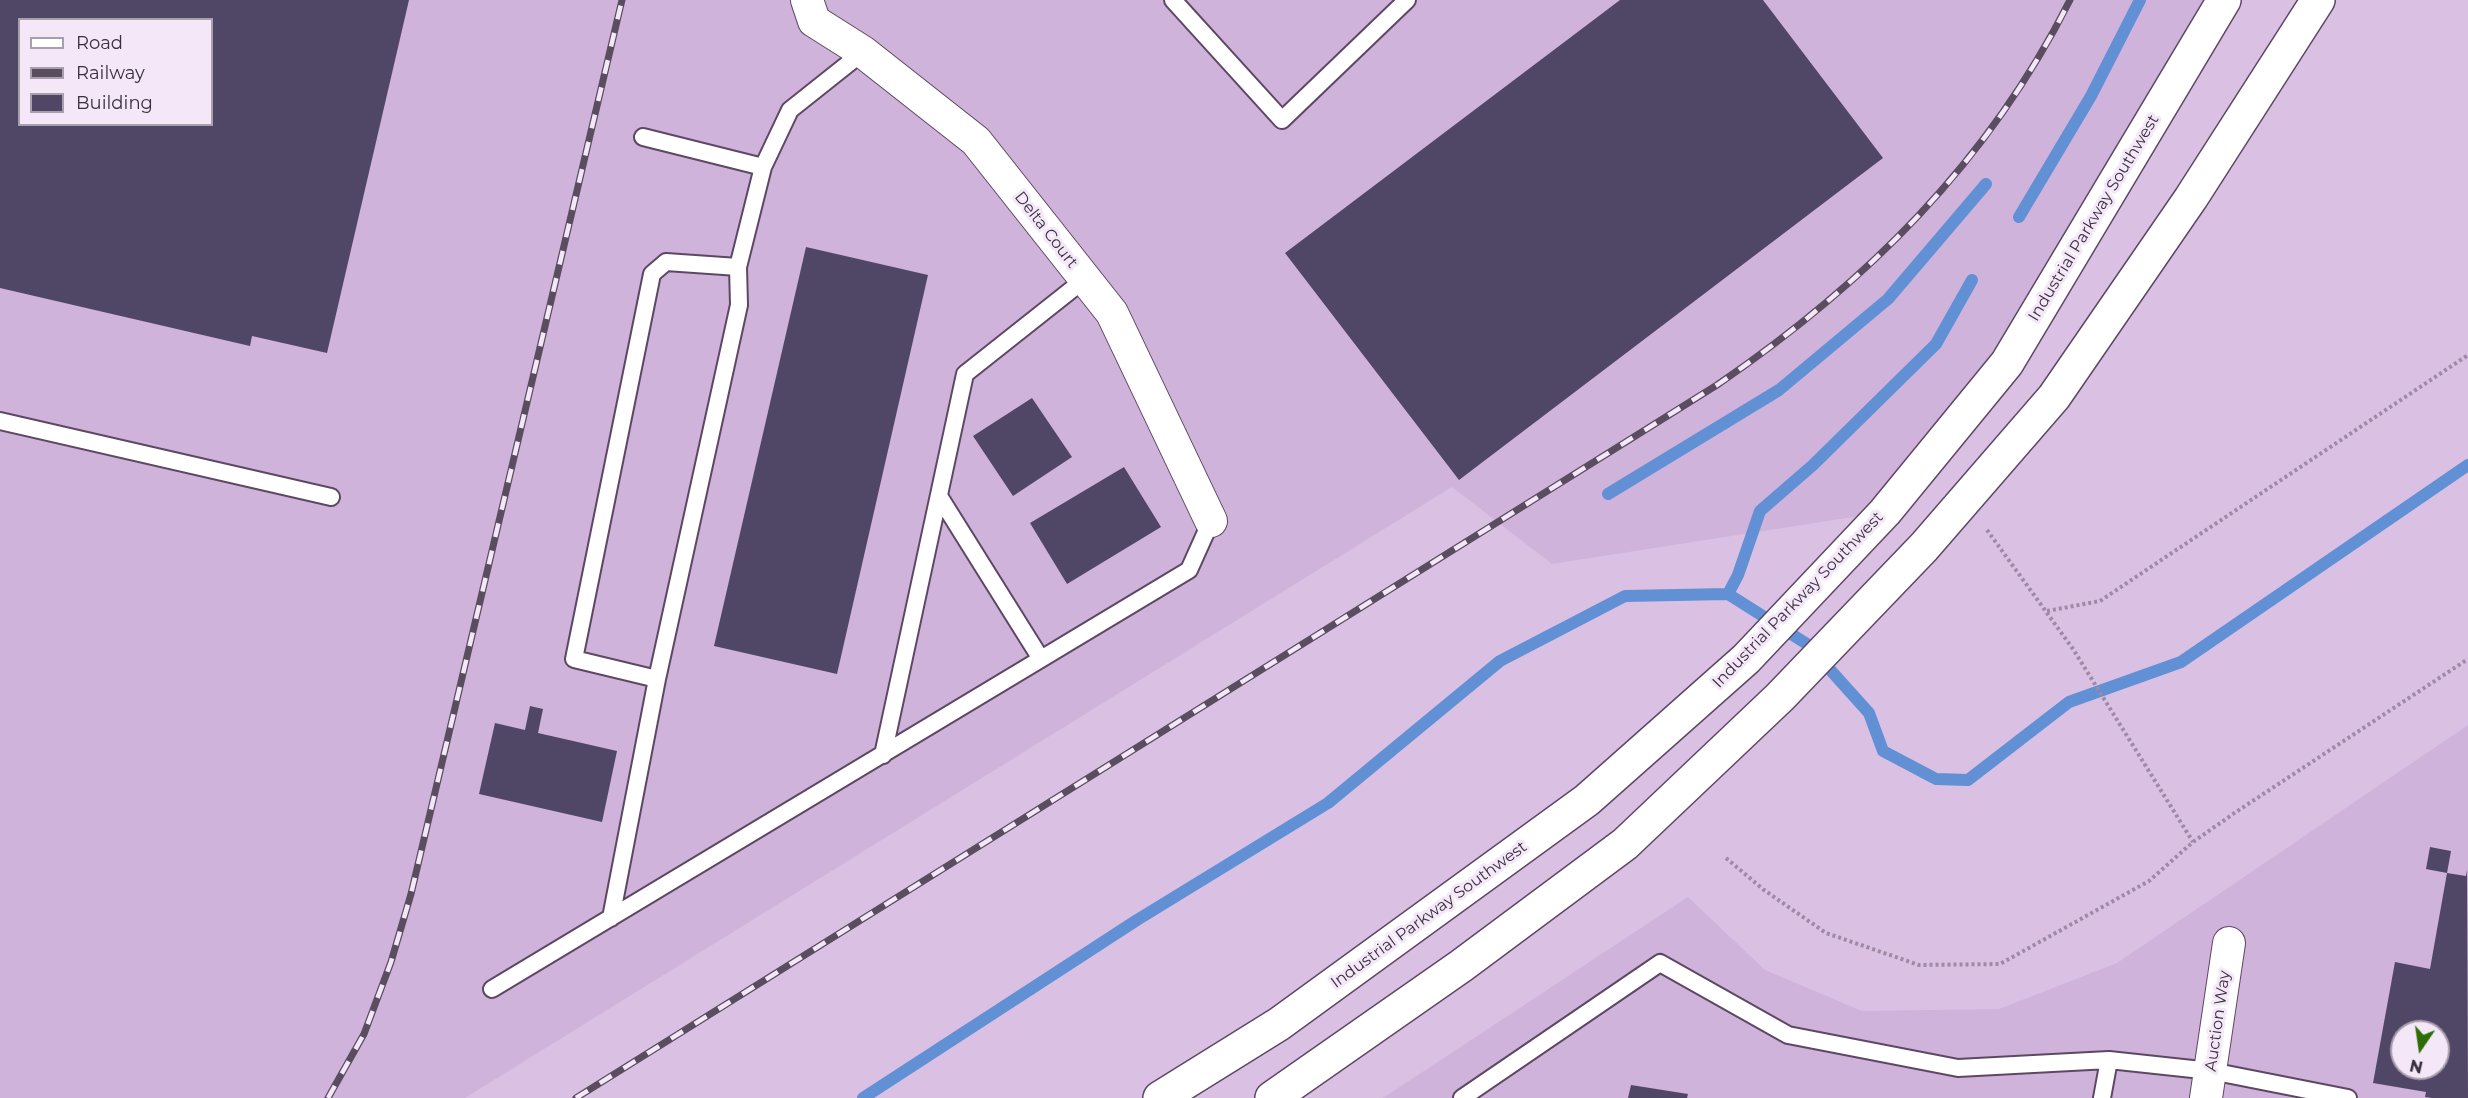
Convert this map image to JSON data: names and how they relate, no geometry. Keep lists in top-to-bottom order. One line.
{"streets":{"main road":["Industrial Parkway Southwest"],"street":["Delta Court","Auction Way"]},"legend":["Road","Railway","Building"],"north":"bottom"}
